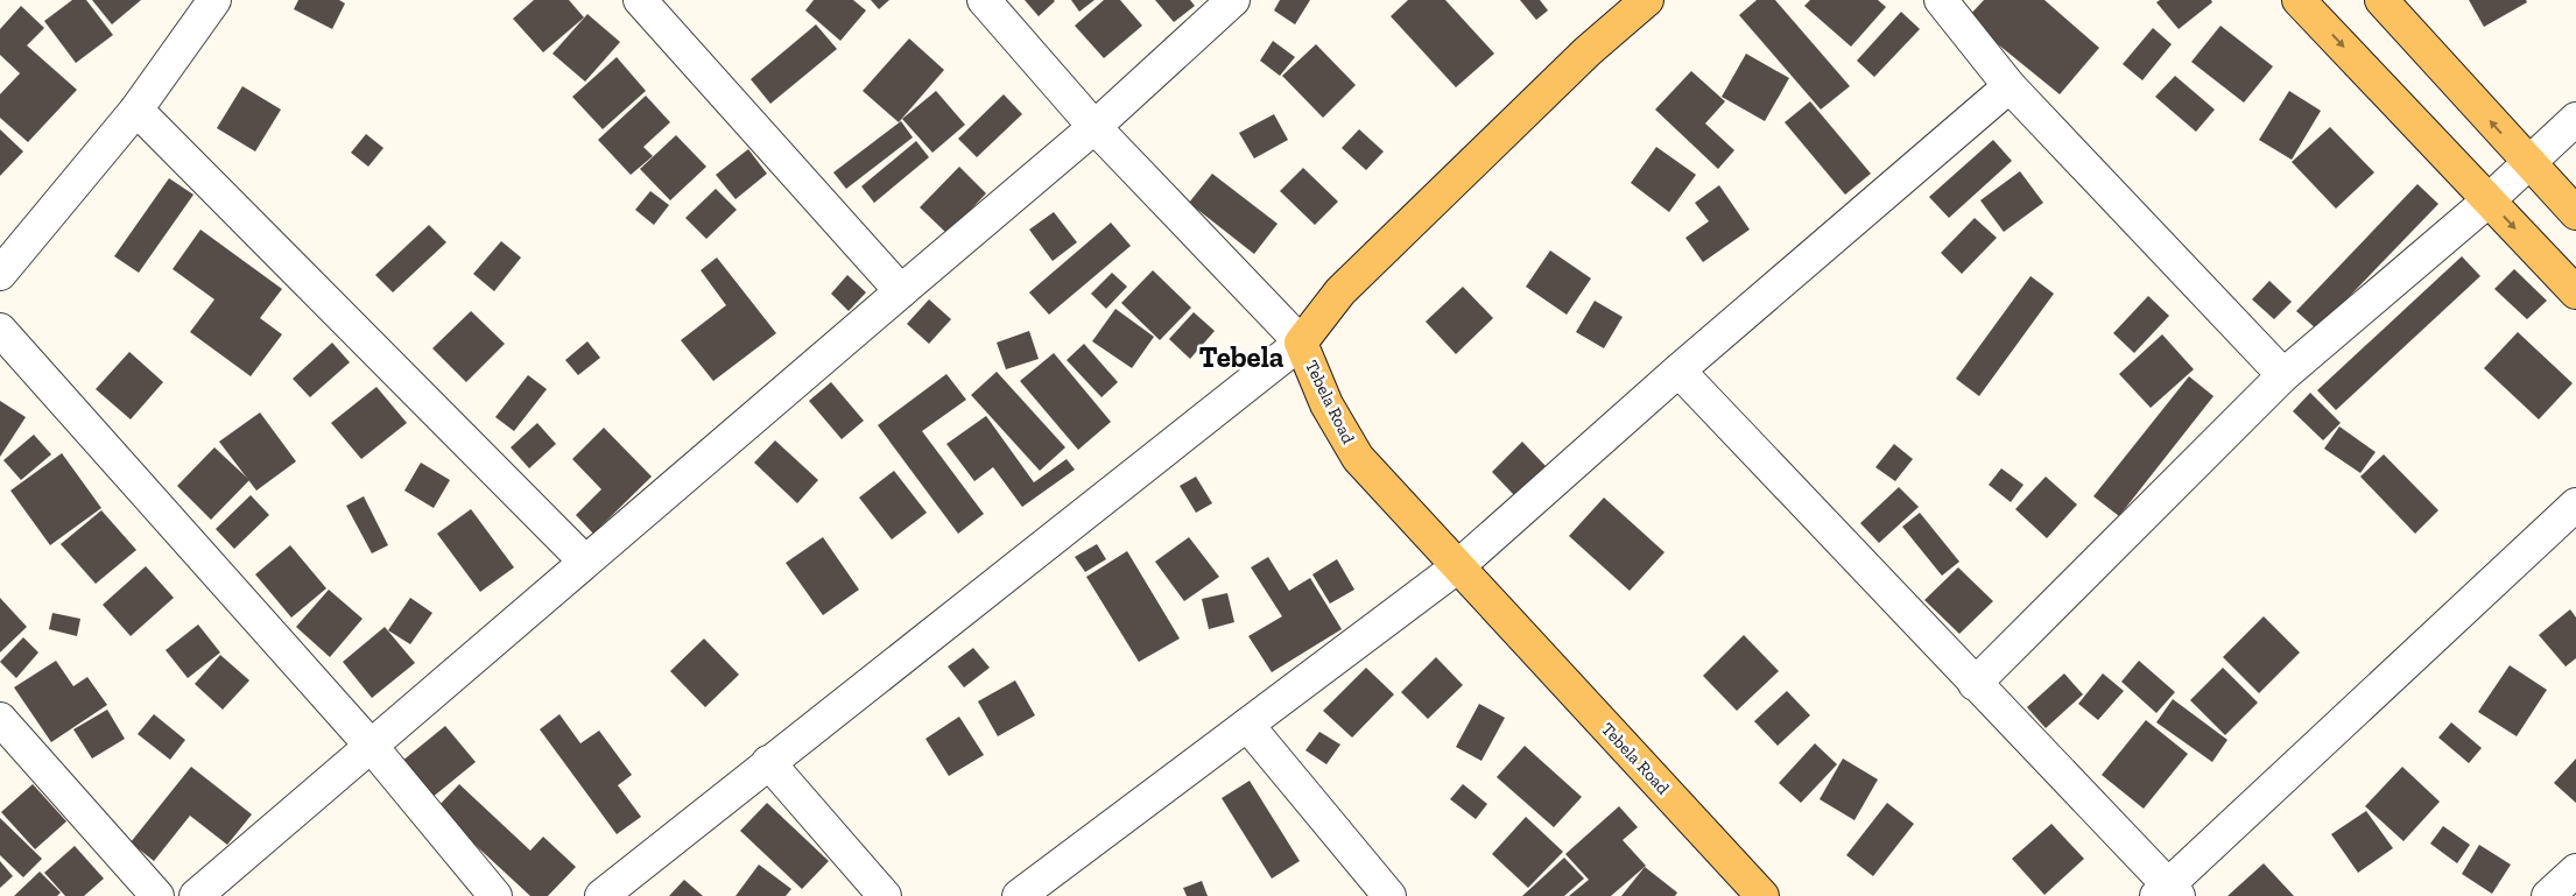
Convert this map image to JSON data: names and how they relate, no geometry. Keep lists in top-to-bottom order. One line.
{"streets":{"main road":["Tebela Road"]},"districts":["Tebela"]}
